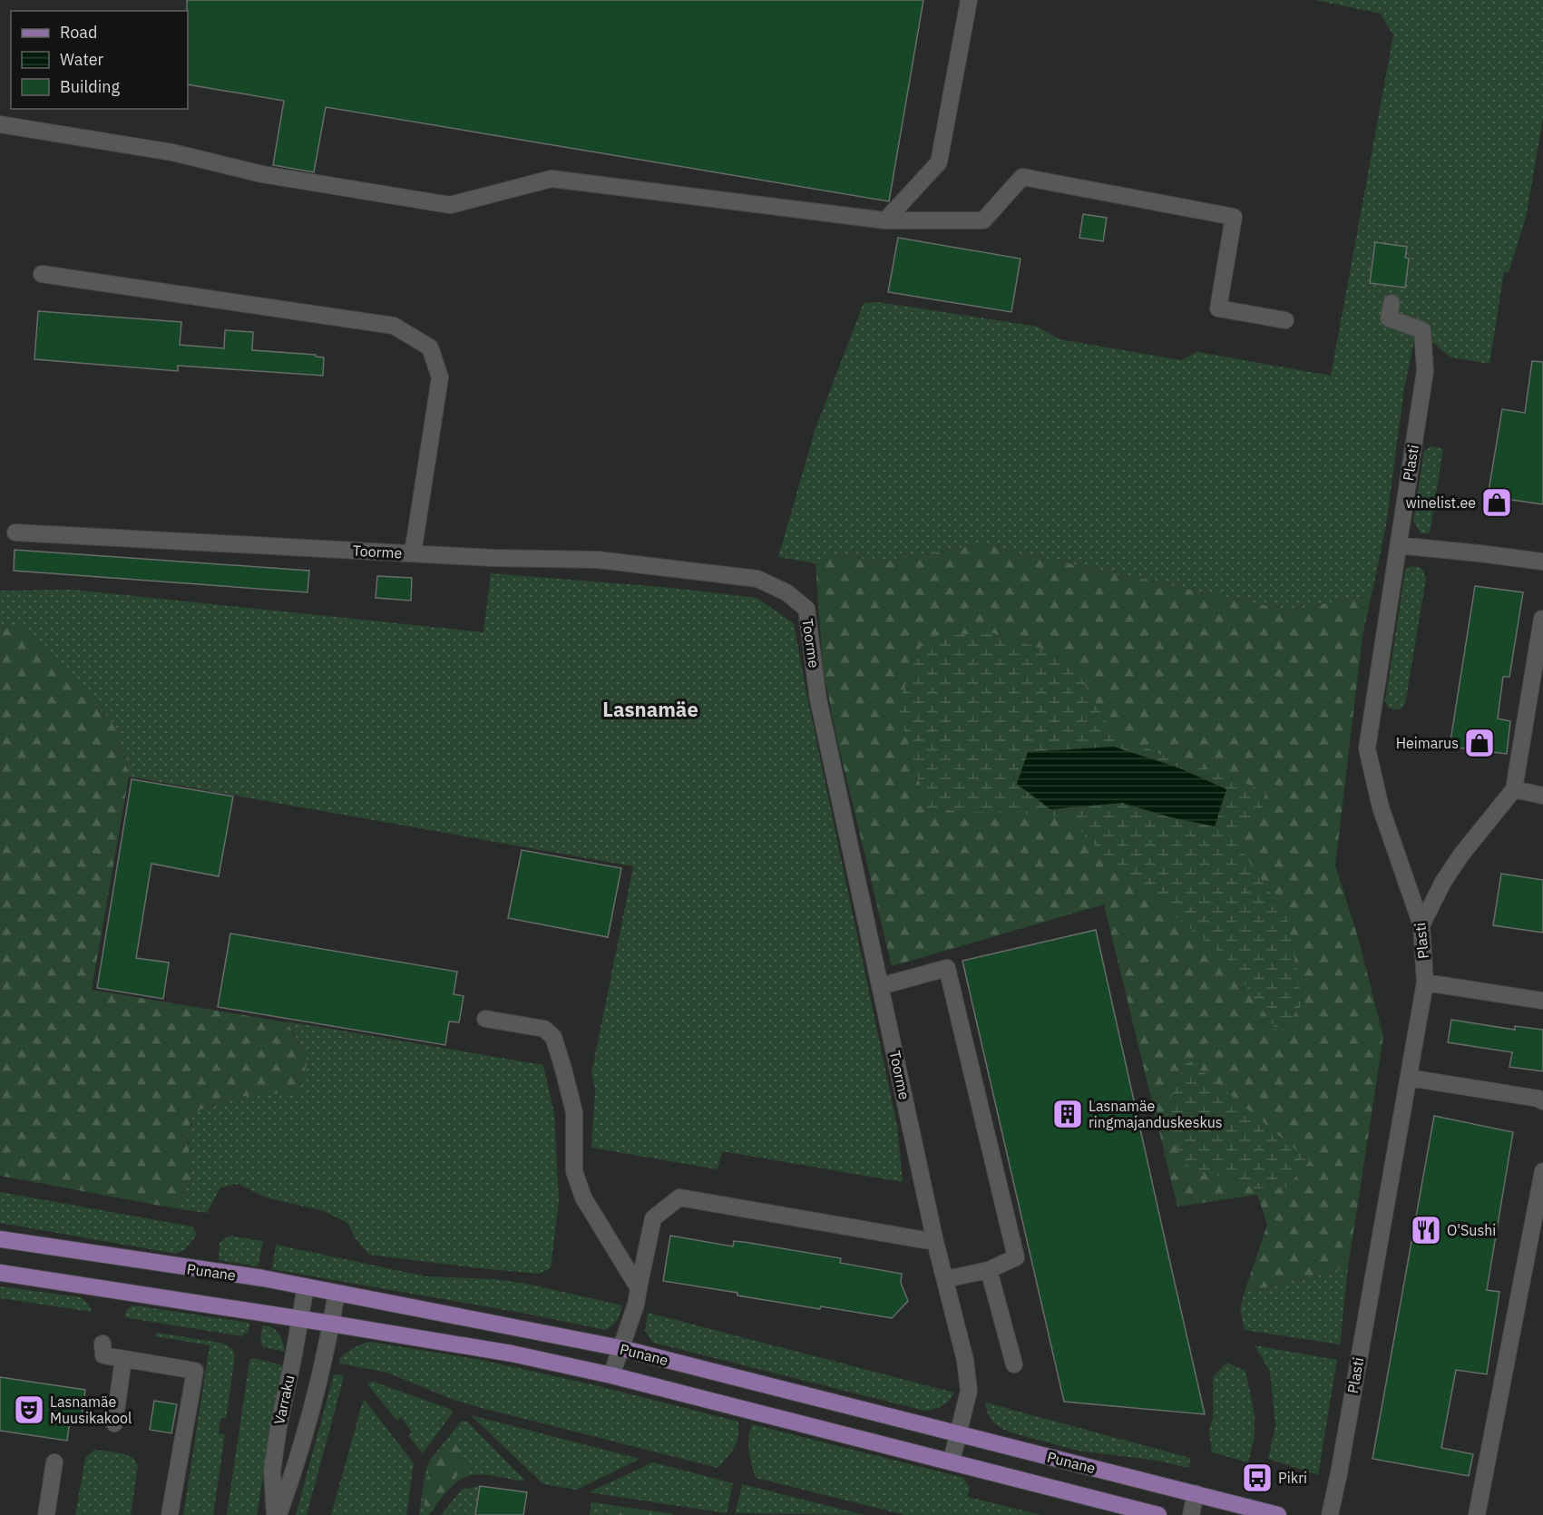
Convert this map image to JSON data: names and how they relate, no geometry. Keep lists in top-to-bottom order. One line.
{"streets":{"main road":["Punane"],"street":["Plasti","Toorme","Varraku"]},"crossings":[["Toorme","Punane"],["Punane","Varraku"]],"districts":["Lasnamäe"],"places":{"shop":["winelist.ee","Heimarus"],"building":["Lasnamäe ringmajanduskeskus"],"restaurant":["O'Sushi"],"theatre":["Lasnamäe Muusikakool"],"bus stop":["Pikri"]},"legend":["Road","Water","Building"]}
